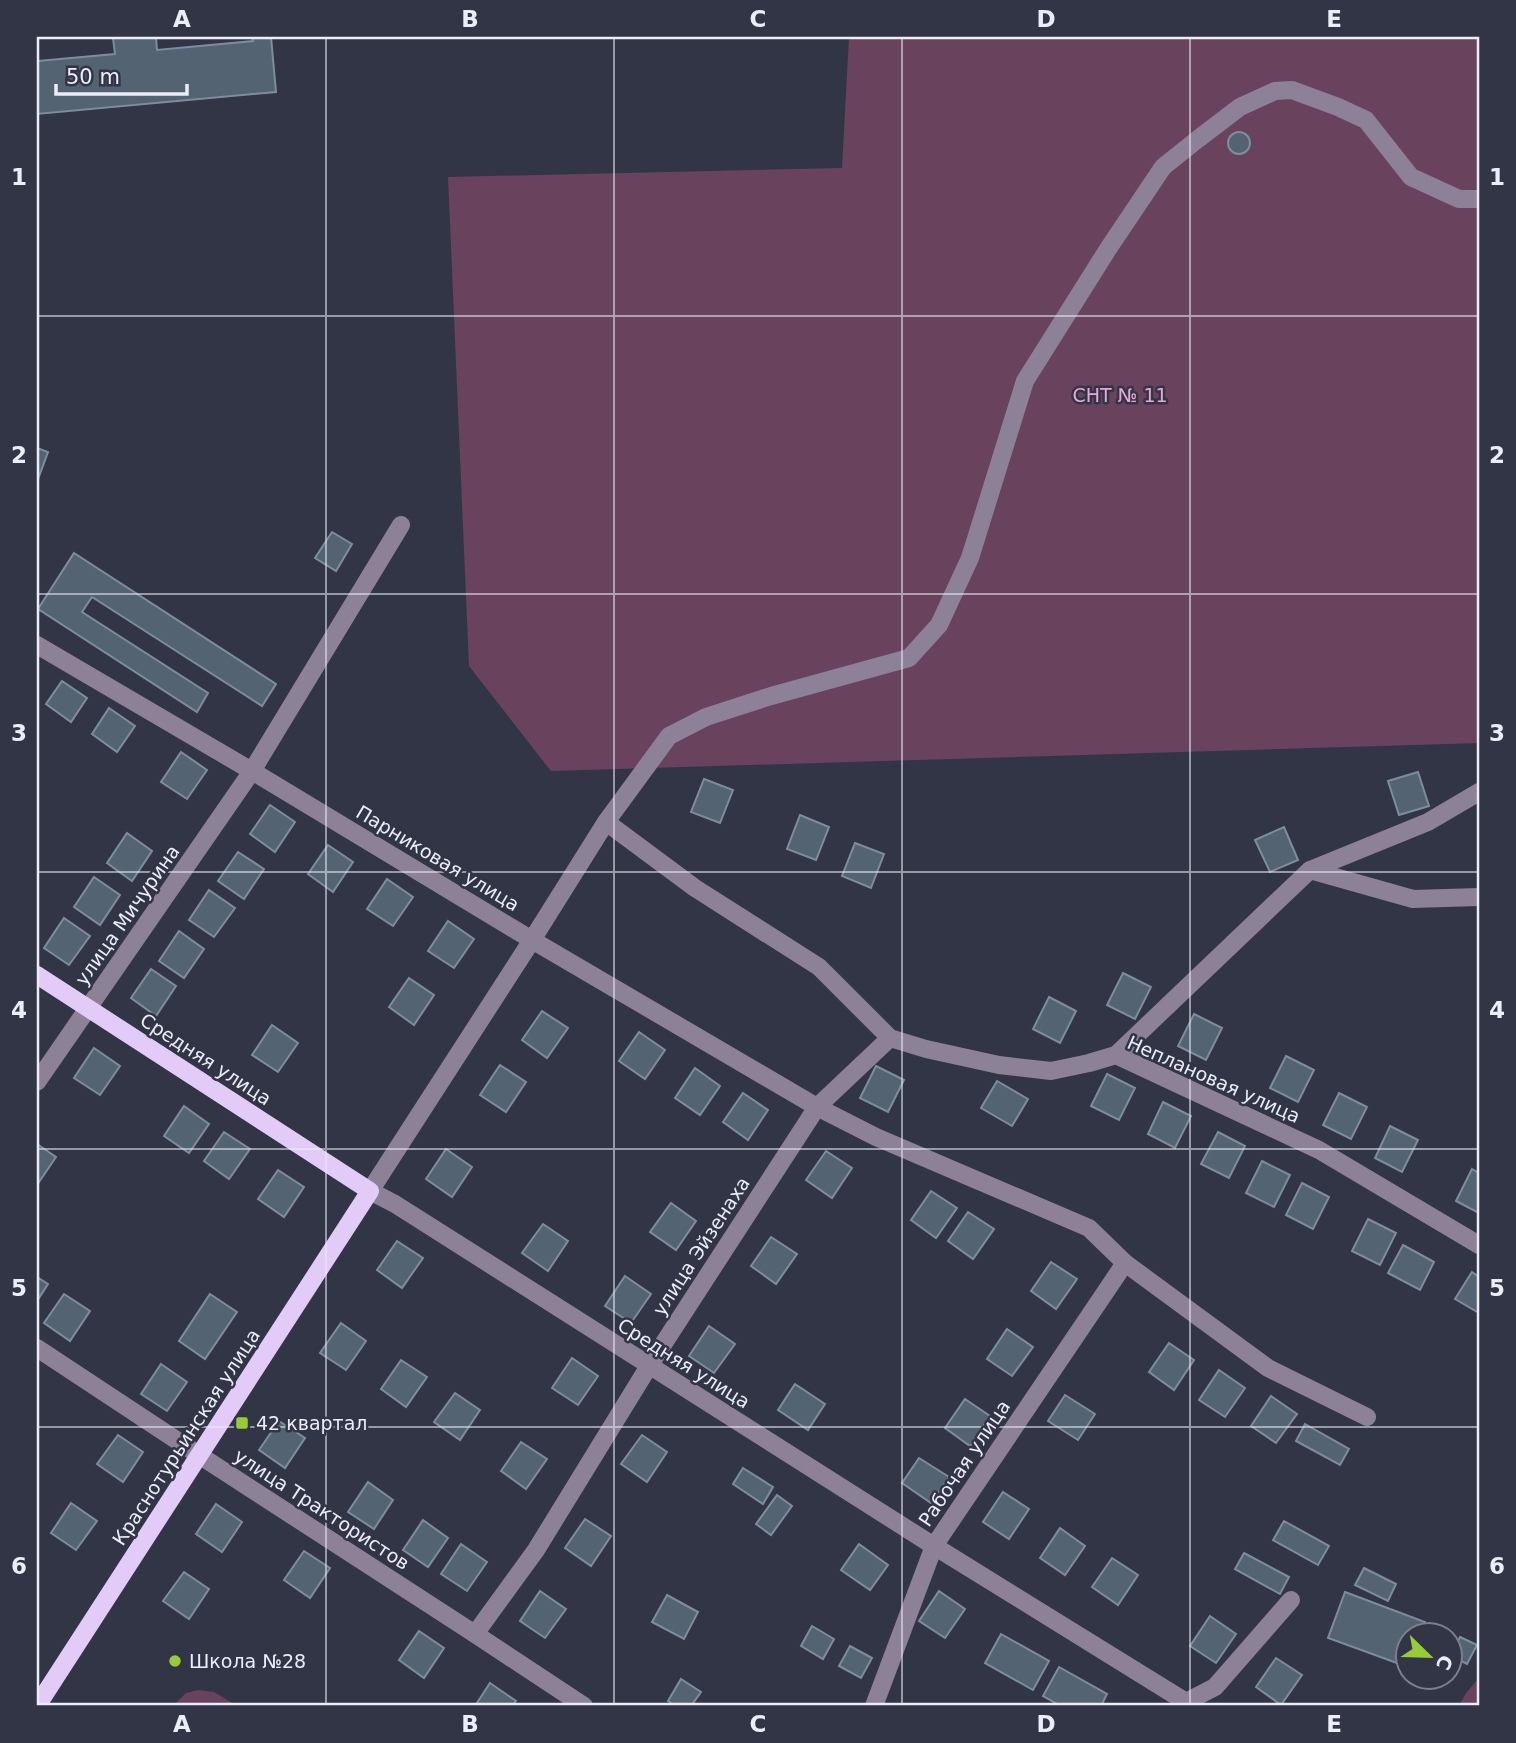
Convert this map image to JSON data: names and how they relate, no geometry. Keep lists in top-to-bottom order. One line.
{"streets":{"main road":["Средняя улица","Краснотурьинская улица"],"street":["Парниковая улица","улица Мичурина","Неплановая улица","улица Эйзенаха","Рабочая улица","улица Трактористов"]},"crossings":[["Парниковая улица","улица Мичурина"],["Парниковая улица","улица Эйзенаха"],["Парниковая улица","Рабочая улица"],["улица Мичурина","Средняя улица"],["Средняя улица","улица Эйзенаха"],["Средняя улица","Краснотурьинская улица"],["Средняя улица","Рабочая улица"],["Неплановая улица","улица Эйзенаха"],["улица Эйзенаха","улица Трактористов"],["Краснотурьинская улица","улица Трактористов"]],"parks":["СНТ № 11"],"places":{"transit":["42 квартал"],"other":["Школа №28"]},"scale_bar":"50 m","north":"bottom right","grid":{"columns":["A","B","C","D","E"],"rows":["1","2","3","4","5","6"]}}
